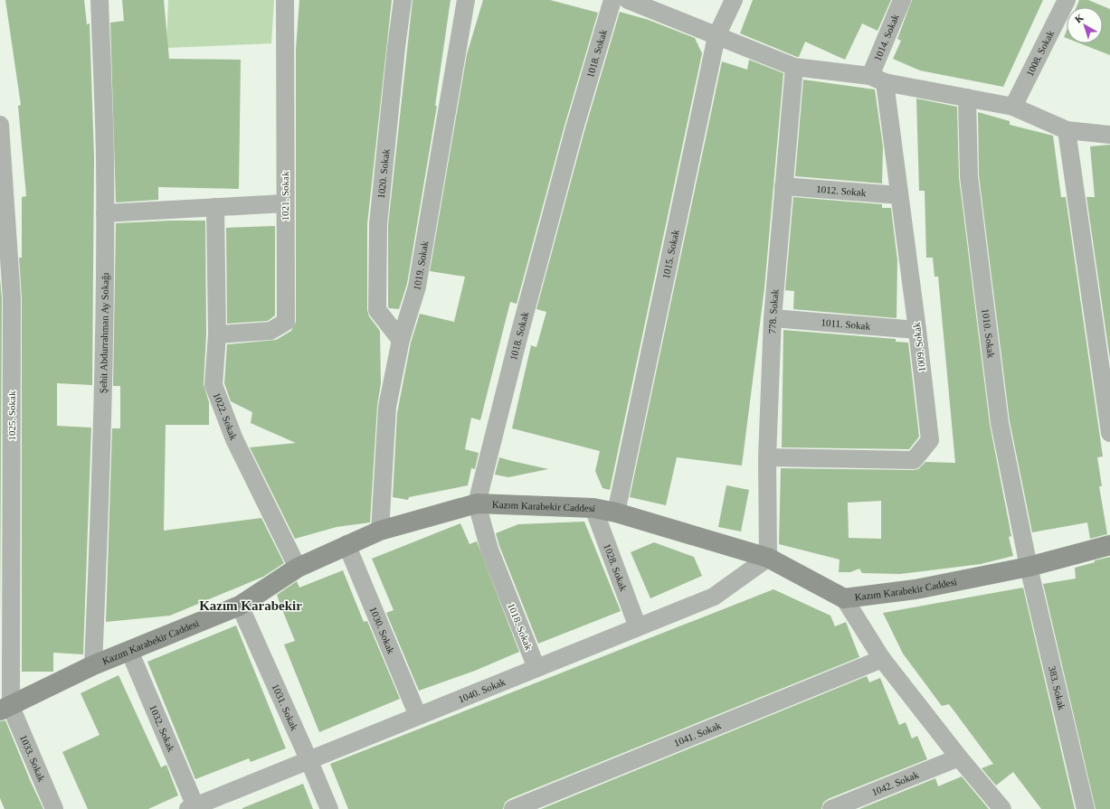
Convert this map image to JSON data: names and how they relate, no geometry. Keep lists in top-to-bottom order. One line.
{"streets":{"main road":["Kazım Karabekir Caddesi"],"street":["1014. Sokak","1018. Sokak","1008. Sokak","1020. Sokak","1012. Sokak","1021. Sokak","1015. Sokak","1019. Sokak","778. Sokak","1011. Sokak","Şehit Abdurrahman Ay Sokağı","1010. Sokak","1009. Sokak","1025. Sokak","1022. Sokak","1028. Sokak","1030. Sokak","383. Sokak","1040. Sokak","1031. Sokak","1032. Sokak","1041. Sokak","1033. Sokak","1042. Sokak"]},"crossings":[["1014. Sokak","1009. Sokak"],["1018. Sokak","Kazım Karabekir Caddesi"],["1018. Sokak","1040. Sokak"],["1020. Sokak","1019. Sokak"],["1012. Sokak","778. Sokak"],["1012. Sokak","1009. Sokak"],["1021. Sokak","1022. Sokak"],["1015. Sokak","Kazım Karabekir Caddesi"],["1019. Sokak","Kazım Karabekir Caddesi"],["778. Sokak","1011. Sokak"],["778. Sokak","1009. Sokak"],["778. Sokak","Kazım Karabekir Caddesi"],["778. Sokak","1040. Sokak"],["1011. Sokak","1009. Sokak"],["Şehit Abdurrahman Ay Sokağı","Kazım Karabekir Caddesi"],["1010. Sokak","Kazım Karabekir Caddesi"],["1010. Sokak","383. Sokak"],["1025. Sokak","Kazım Karabekir Caddesi"],["1025. Sokak","1033. Sokak"],["1022. Sokak","Kazım Karabekir Caddesi"],["Kazım Karabekir Caddesi","1028. Sokak"],["Kazım Karabekir Caddesi","1030. Sokak"],["Kazım Karabekir Caddesi","383. Sokak"],["Kazım Karabekir Caddesi","1040. Sokak"],["Kazım Karabekir Caddesi","1031. Sokak"],["Kazım Karabekir Caddesi","1032. Sokak"],["Kazım Karabekir Caddesi","1033. Sokak"],["1028. Sokak","1040. Sokak"],["1030. Sokak","1040. Sokak"],["1040. Sokak","1031. Sokak"],["1040. Sokak","1032. Sokak"]],"districts":["Kazım Karabekir"],"north":"top left"}
